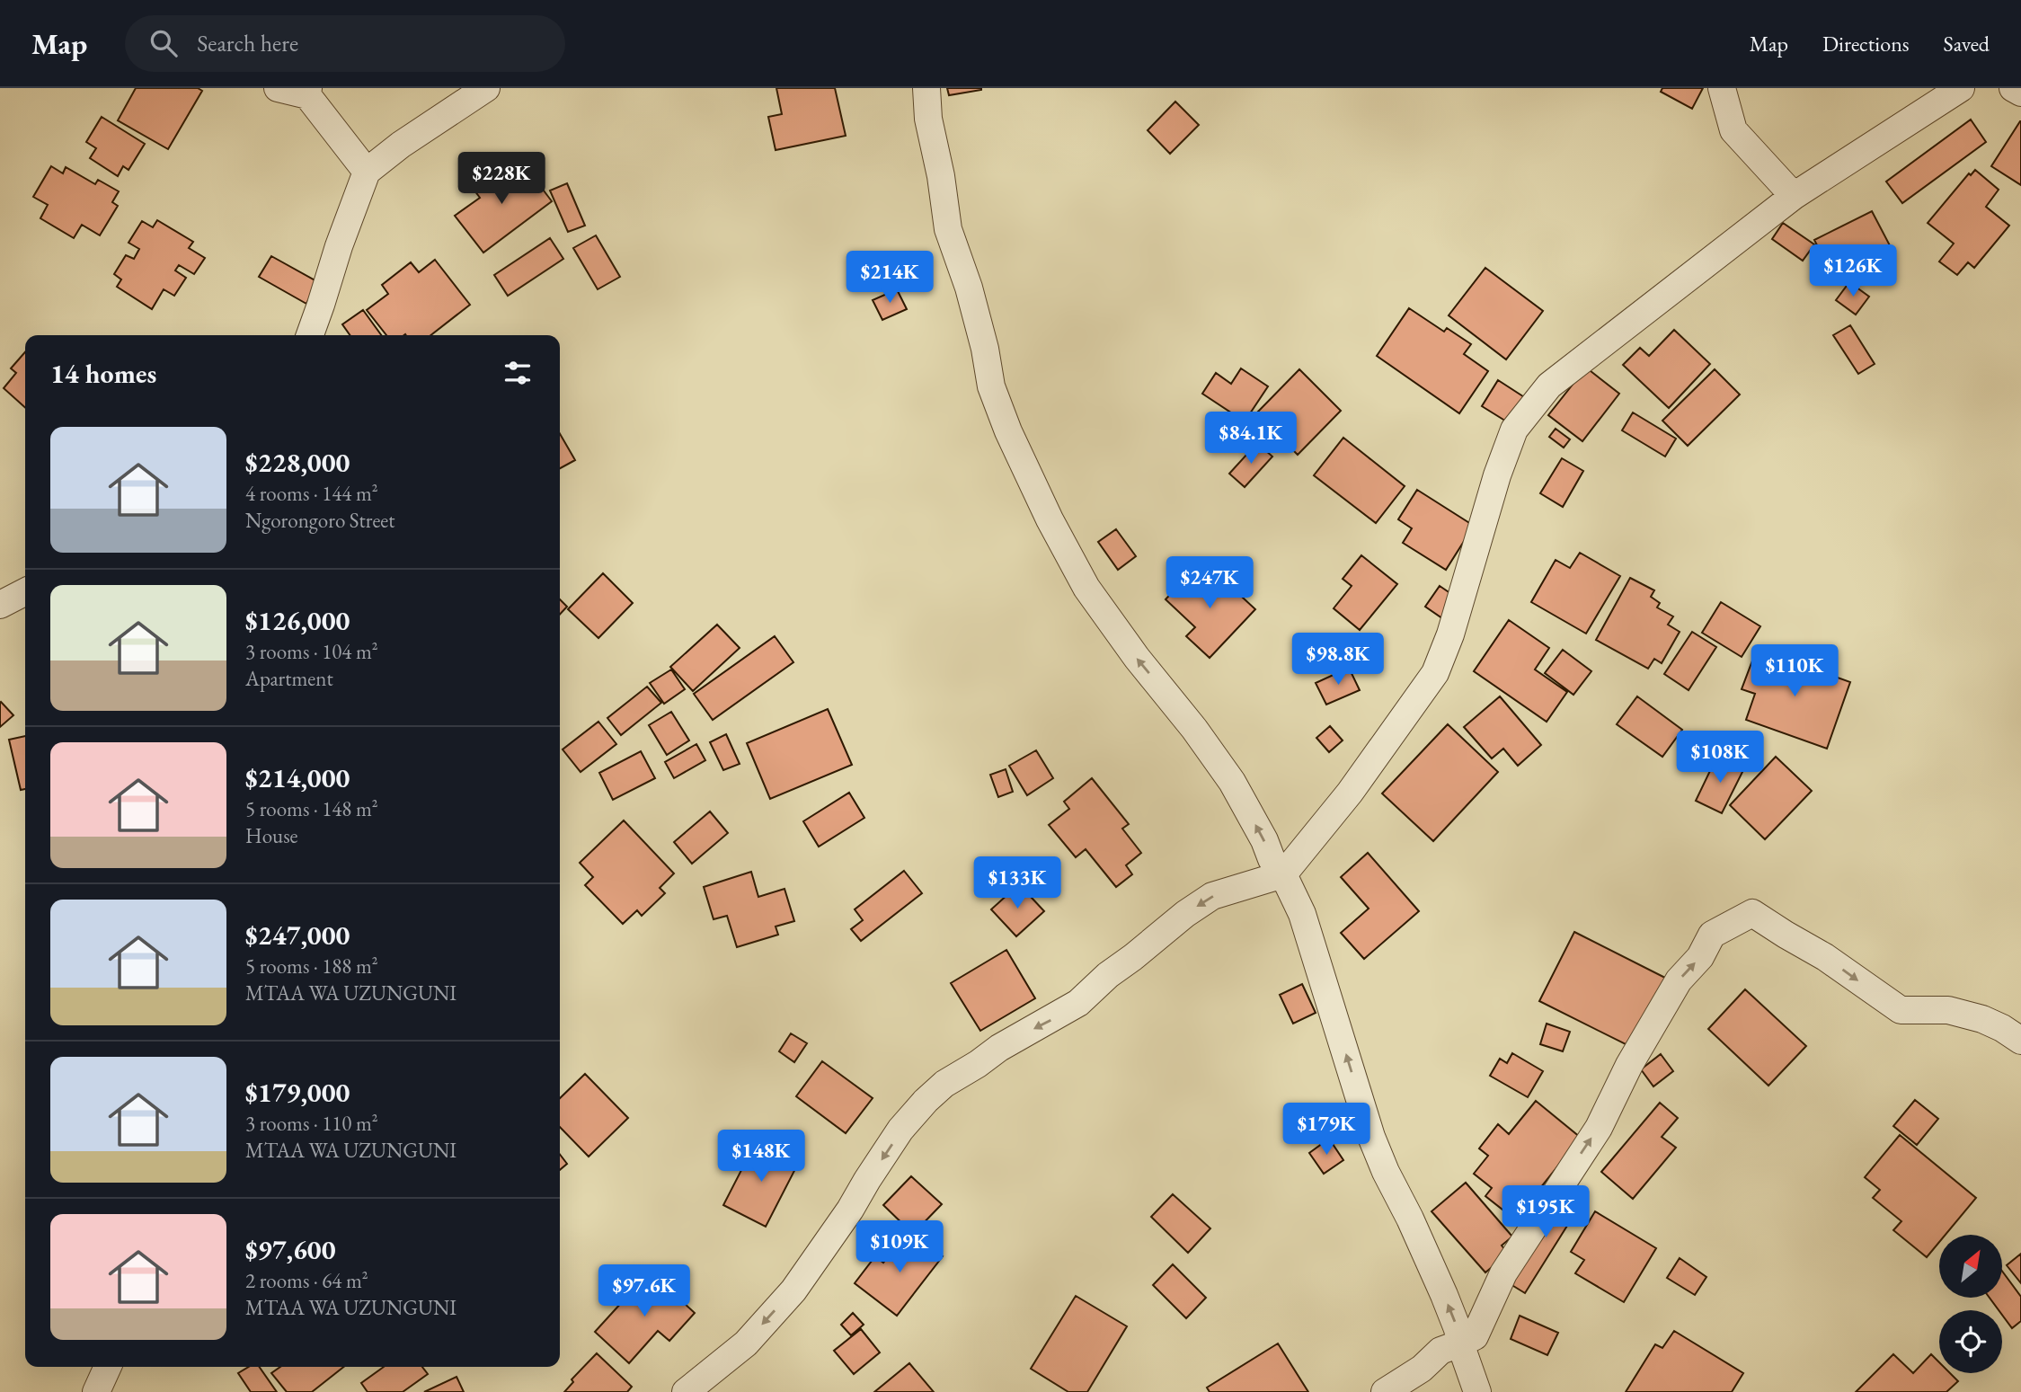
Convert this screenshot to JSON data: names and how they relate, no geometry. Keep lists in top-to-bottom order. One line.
{"north":"top right","page":{"header":"Map","search":"Search here","nav":["Map","Directions","Saved"],"price":["$228K","$126K","$214K","$84.1K","$247K","$98.8K","$110K","$108K","$133K","$179K","$148K","$195K","$109K","$97.6K"],"heading":"14 homes","list":[{"name":"$228,000","note":"4 rooms · 144 m² · Ngorongoro Street"},{"name":"$126,000","note":"3 rooms · 104 m² · Apartment"},{"name":"$214,000","note":"5 rooms · 148 m² · House"},{"name":"$247,000","note":"5 rooms · 188 m² · MTAA WA UZUNGUNI"},{"name":"$179,000","note":"3 rooms · 110 m² · MTAA WA UZUNGUNI"},{"name":"$97,600","note":"2 rooms · 64 m² · MTAA WA UZUNGUNI"}]}}
